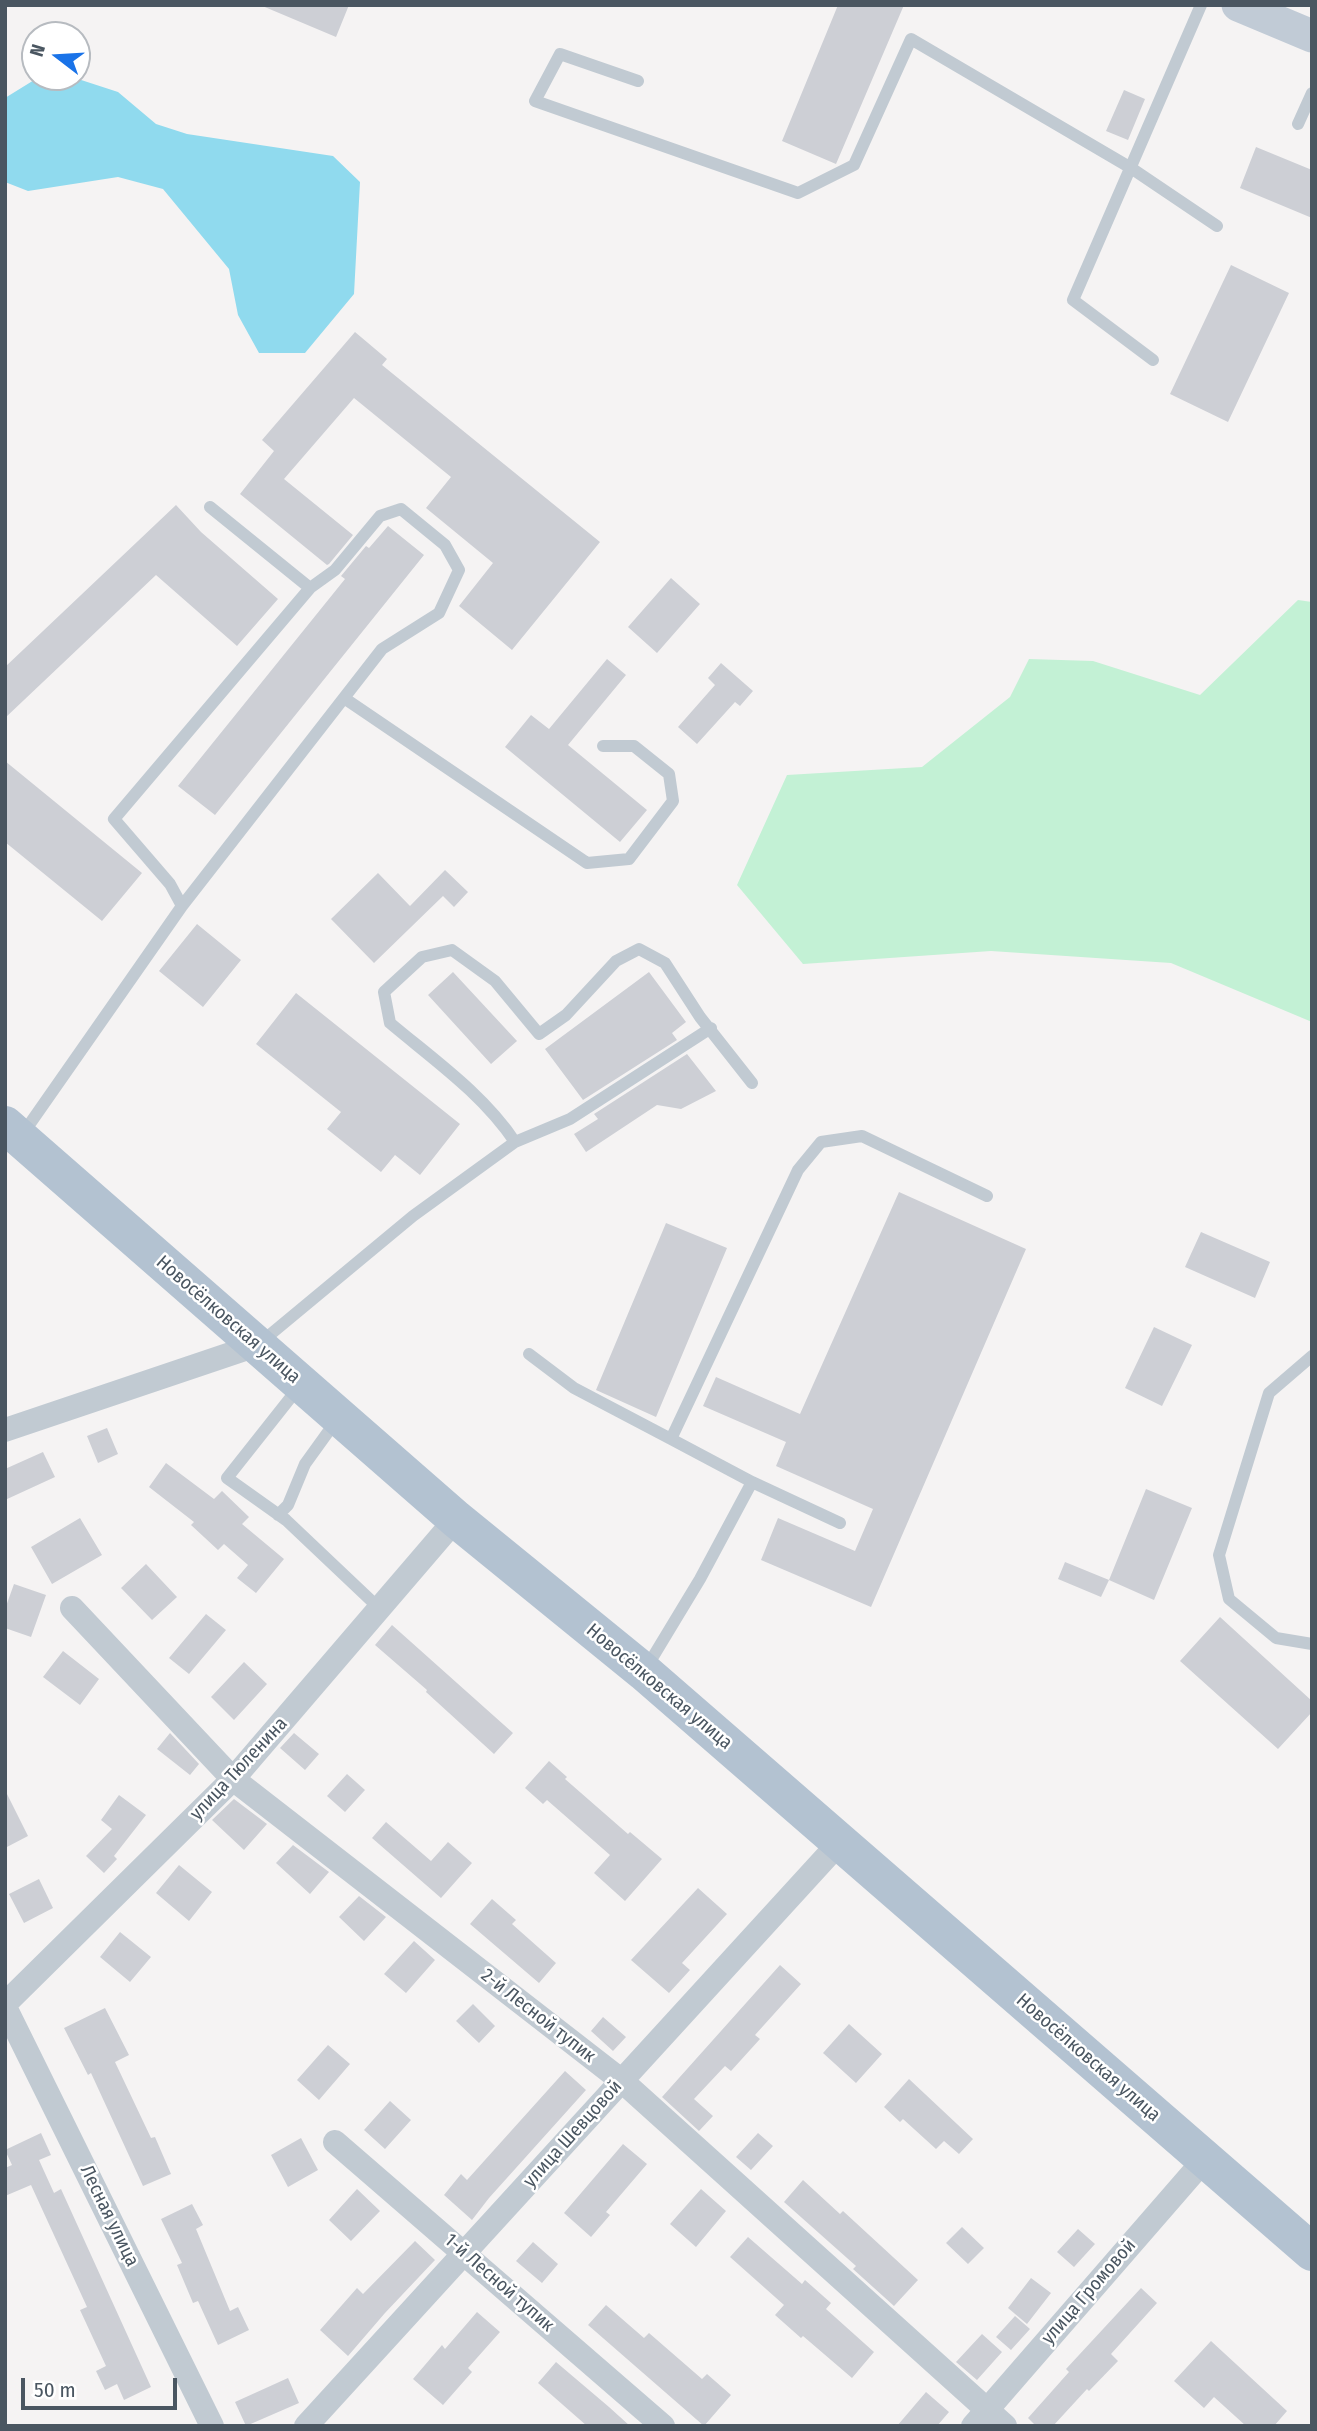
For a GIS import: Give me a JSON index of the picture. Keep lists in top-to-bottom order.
{
  "streets": {
    "main road": ["Новосёлковская улица"],
    "street": [
      "улица Тюленина",
      "2-й Лесной тупик",
      "улица Шевцовой",
      "Лесная улица",
      "1-й Лесной тупик",
      "улица Громовой"
    ]
  },
  "crossings": [
    ["Новосёлковская улица", "улица Тюленина"],
    ["Новосёлковская улица", "улица Шевцовой"],
    ["Новосёлковская улица", "улица Громовой"],
    ["улица Тюленина", "2-й Лесной тупик"],
    ["улица Тюленина", "Лесная улица"],
    ["2-й Лесной тупик", "улица Шевцовой"],
    ["2-й Лесной тупик", "улица Громовой"],
    ["улица Шевцовой", "1-й Лесной тупик"]
  ],
  "scale_bar": "50 m",
  "north": "left"
}
